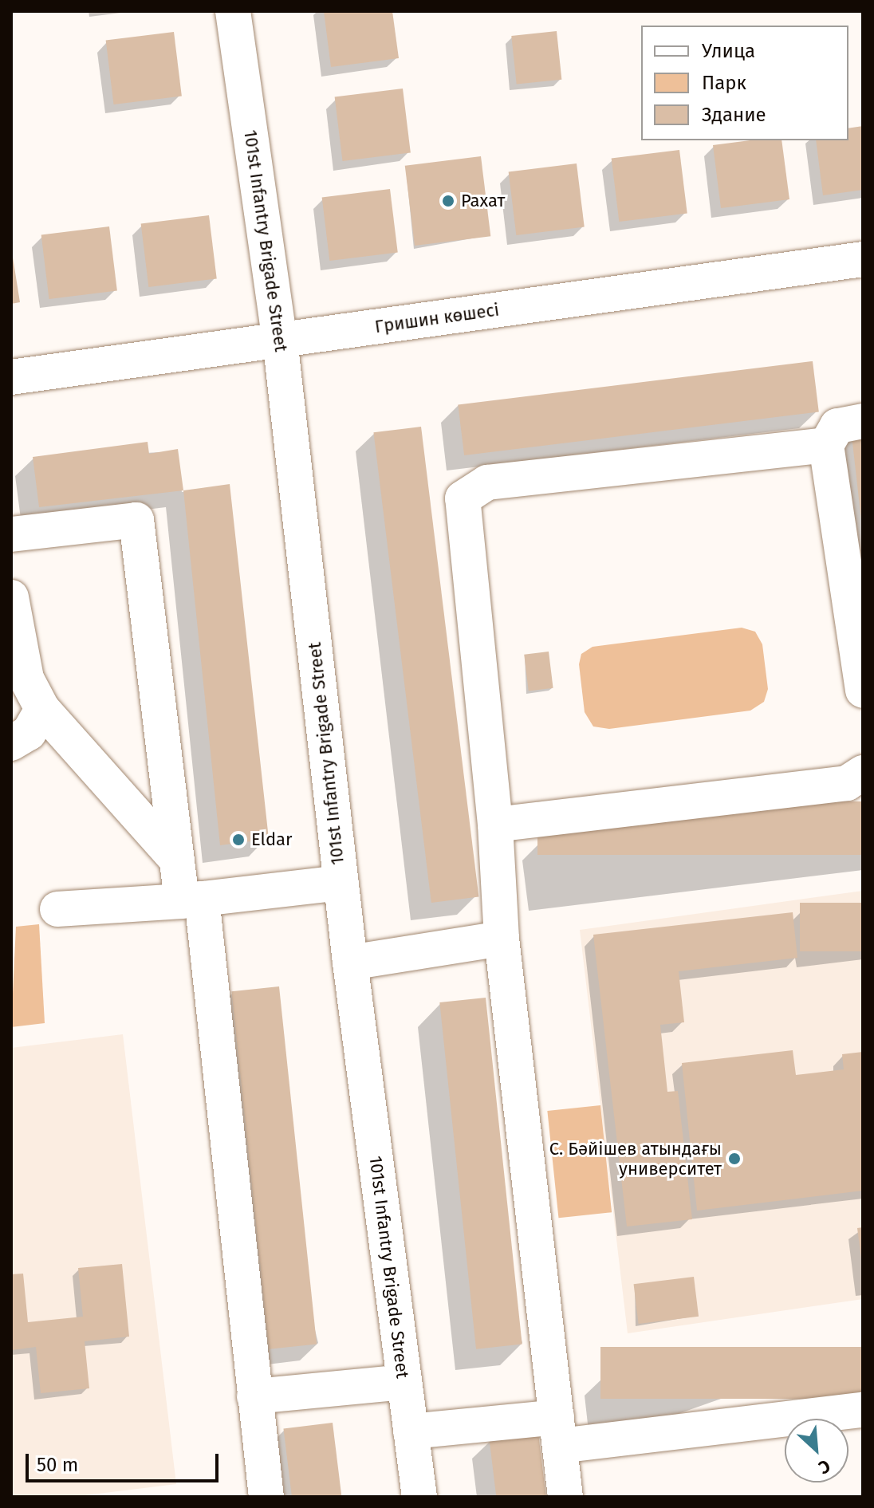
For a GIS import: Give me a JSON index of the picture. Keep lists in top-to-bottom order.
{
  "streets": {
    "street": ["101st Infantry Brigade Street", "Гришин көшесі"]
  },
  "crossings": [
    ["101st Infantry Brigade Street", "Гришин көшесі"]
  ],
  "places": ["Рахат", "Eldar", "С. Бәйішев атындағы университет"],
  "legend": ["Улица", "Парк", "Здание"],
  "scale_bar": "50 m",
  "north": "bottom right"
}
